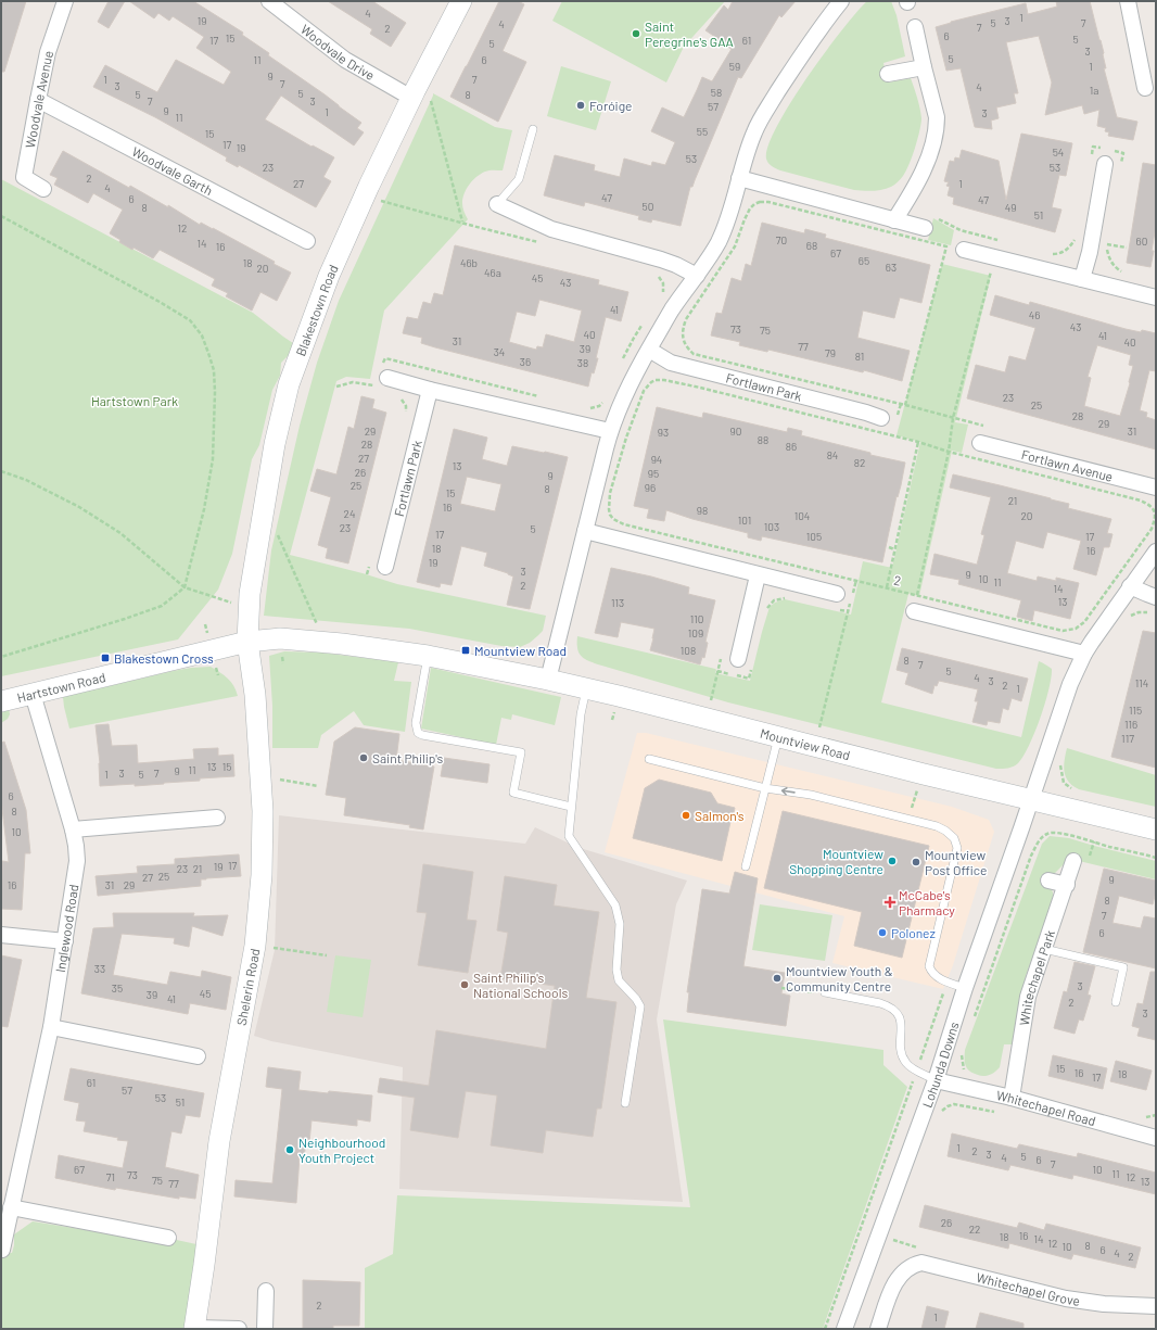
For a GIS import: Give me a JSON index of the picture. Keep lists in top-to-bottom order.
{
  "streets": {
    "street": [
      "Woodvale Drive",
      "Woodvale Avenue",
      "Woodvale Garth",
      "Blakestown Road",
      "Fortlawn Park",
      "Fortlawn Avenue",
      "Hartstown Road",
      "Mountview Road",
      "Inglewood Road",
      "Whitechapel Park",
      "Shelerin Road",
      "Lohunda Downs",
      "Whitechapel Road",
      "Whitechapel Grove"
    ],
    "path": ["2"]
  },
  "crossings": [
    ["Woodvale Drive", "Blakestown Road"],
    ["Woodvale Avenue", "Woodvale Garth"],
    ["Blakestown Road", "Hartstown Road"],
    ["Blakestown Road", "Mountview Road"],
    ["Blakestown Road", "Shelerin Road"],
    ["Hartstown Road", "Mountview Road"],
    ["Hartstown Road", "Inglewood Road"],
    ["Hartstown Road", "Shelerin Road"],
    ["Mountview Road", "Shelerin Road"],
    ["Mountview Road", "Lohunda Downs"],
    ["Whitechapel Park", "Whitechapel Road"],
    ["Lohunda Downs", "Whitechapel Road"]
  ],
  "parks": ["Hartstown Park"],
  "places": {
    "other": [
      "Saint Peregrine's GAA",
      "Foróige",
      "Saint Philip's",
      "Salmon's",
      "Mountview Shopping Centre",
      "Mountview Post Office",
      "Polonez",
      "Mountview Youth & Community Centre",
      "Saint Philip's National Schools",
      "Neighbourhood Youth Project"
    ],
    "transit": ["Mountview Road", "Blakestown Cross"],
    "health": ["McCabe's Pharmacy"]
  },
  "house_numbers": [
    "4",
    "1",
    "19",
    "3",
    "5",
    "7",
    "4",
    "7",
    "2",
    "6",
    "15",
    "5",
    "17",
    "61",
    "5",
    "3",
    "5",
    "11",
    "6",
    "59",
    "1",
    "9",
    "1",
    "7",
    "7",
    "3",
    "4",
    "1a",
    "58",
    "5",
    "5",
    "8",
    "7",
    "3",
    "57",
    "9",
    "1",
    "3",
    "11",
    "55",
    "15",
    "17",
    "19",
    "54",
    "53",
    "23",
    "53",
    "2",
    "27",
    "1",
    "4",
    "47",
    "6",
    "47",
    "50",
    "8",
    "49",
    "51",
    "12",
    "70",
    "60",
    "14",
    "68",
    "16",
    "67",
    "65",
    "18",
    "46b",
    "63",
    "20",
    "46a",
    "45",
    "43",
    "41",
    "46",
    "43",
    "73",
    "75",
    "40",
    "41",
    "31",
    "40",
    "77",
    "39",
    "34",
    "79",
    "81",
    "36",
    "38",
    "23",
    "25",
    "28",
    "29",
    "29",
    "90",
    "31",
    "93",
    "88",
    "28",
    "86",
    "84",
    "27",
    "94",
    "82",
    "13",
    "26",
    "95",
    "9",
    "25",
    "96",
    "8",
    "15",
    "21",
    "16",
    "98",
    "24",
    "104",
    "20",
    "101",
    "103",
    "23",
    "5",
    "17",
    "105",
    "17",
    "18",
    "16",
    "19",
    "3",
    "9",
    "10",
    "11",
    "2",
    "14",
    "13",
    "113",
    "110",
    "109",
    "108",
    "8",
    "7",
    "5",
    "4",
    "3",
    "114",
    "2",
    "1",
    "115",
    "116",
    "117",
    "13",
    "15",
    "11",
    "9",
    "3",
    "7",
    "1",
    "5",
    "6",
    "8",
    "10",
    "17",
    "19",
    "23",
    "21",
    "25",
    "27",
    "9",
    "16",
    "31",
    "29",
    "8",
    "7",
    "6",
    "33",
    "3",
    "35",
    "45",
    "39",
    "41",
    "2",
    "3",
    "15",
    "16",
    "18",
    "17",
    "61",
    "57",
    "53",
    "51",
    "1",
    "2",
    "3",
    "5",
    "4",
    "6",
    "7",
    "67",
    "10",
    "11",
    "73",
    "71",
    "12",
    "75",
    "13",
    "77",
    "26",
    "22",
    "16",
    "18",
    "14",
    "12",
    "8",
    "10",
    "6",
    "4",
    "2",
    "2",
    "1"
  ]
}
